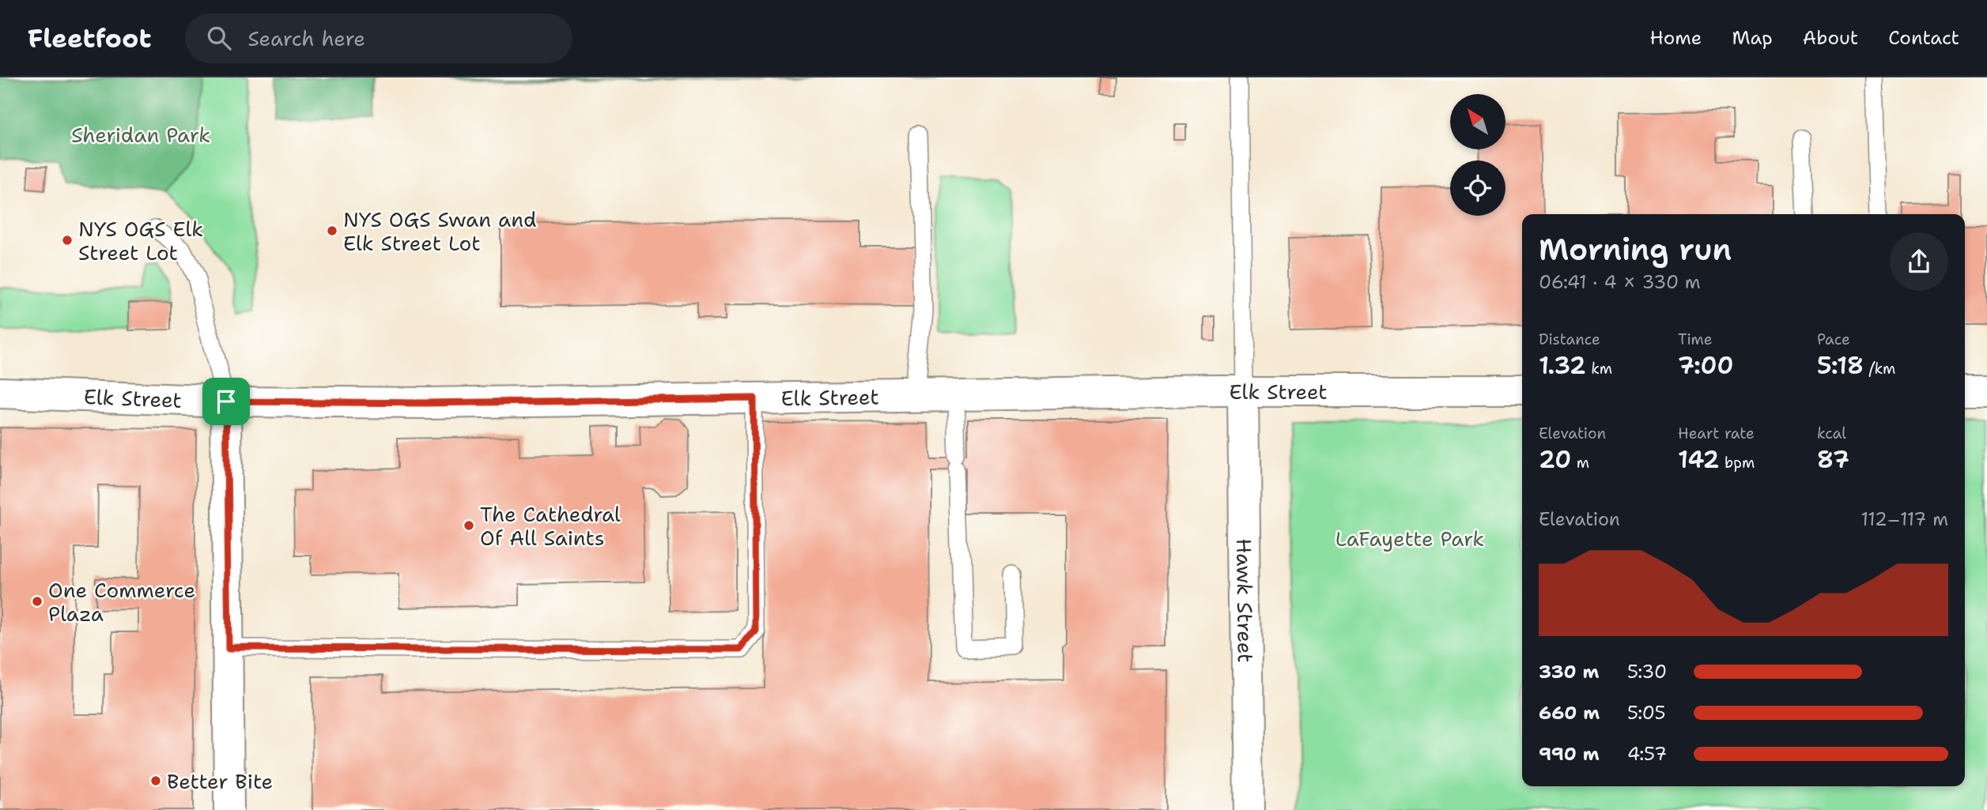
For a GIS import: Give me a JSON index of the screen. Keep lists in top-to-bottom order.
{
  "streets": {
    "street": ["Elk Street", "Hawk Street"]
  },
  "crossings": [
    ["Elk Street", "Hawk Street"]
  ],
  "parks": ["Sheridan Park", "LaFayette Park"],
  "places": [
    "NYS OGS Swan and Elk Street Lot",
    "NYS OGS Elk Street Lot",
    "The Cathedral Of All Saints",
    "One Commerce Plaza",
    "Better Bite"
  ],
  "north": "top left",
  "page": {
    "header": "Fleetfoot",
    "search": "Search here",
    "nav": [
      "Home",
      "Map",
      "About",
      "Contact"
    ],
    "heading": ["Morning run", "06:41 · 4 × 330 m"],
    "stats": [
      ["Distance", "1.32 km"],
      ["Time", "7:00"],
      ["Pace", "5:18 /km"],
      ["Elevation", "20 m"],
      ["Heart rate", "142 bpm"],
      ["kcal", "87"]
    ],
    "chart": ["Elevation", "112–117 m"],
    "list": [
      {
        "name": "330 m",
        "note": "5:30"
      },
      {
        "name": "660 m",
        "note": "5:05"
      },
      {
        "name": "990 m",
        "note": "4:57"
      }
    ]
  }
}
